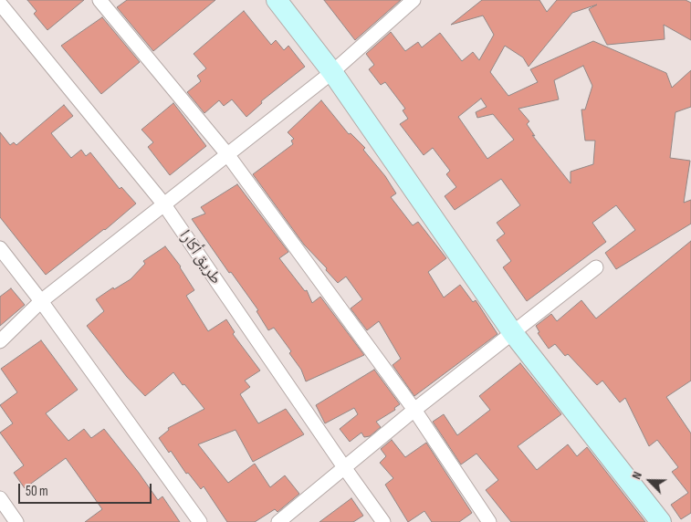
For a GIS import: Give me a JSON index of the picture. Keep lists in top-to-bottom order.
{
  "streets": {
    "street": ["طريق أكارا"]
  },
  "scale_bar": "50 m",
  "north": "top left"
}
